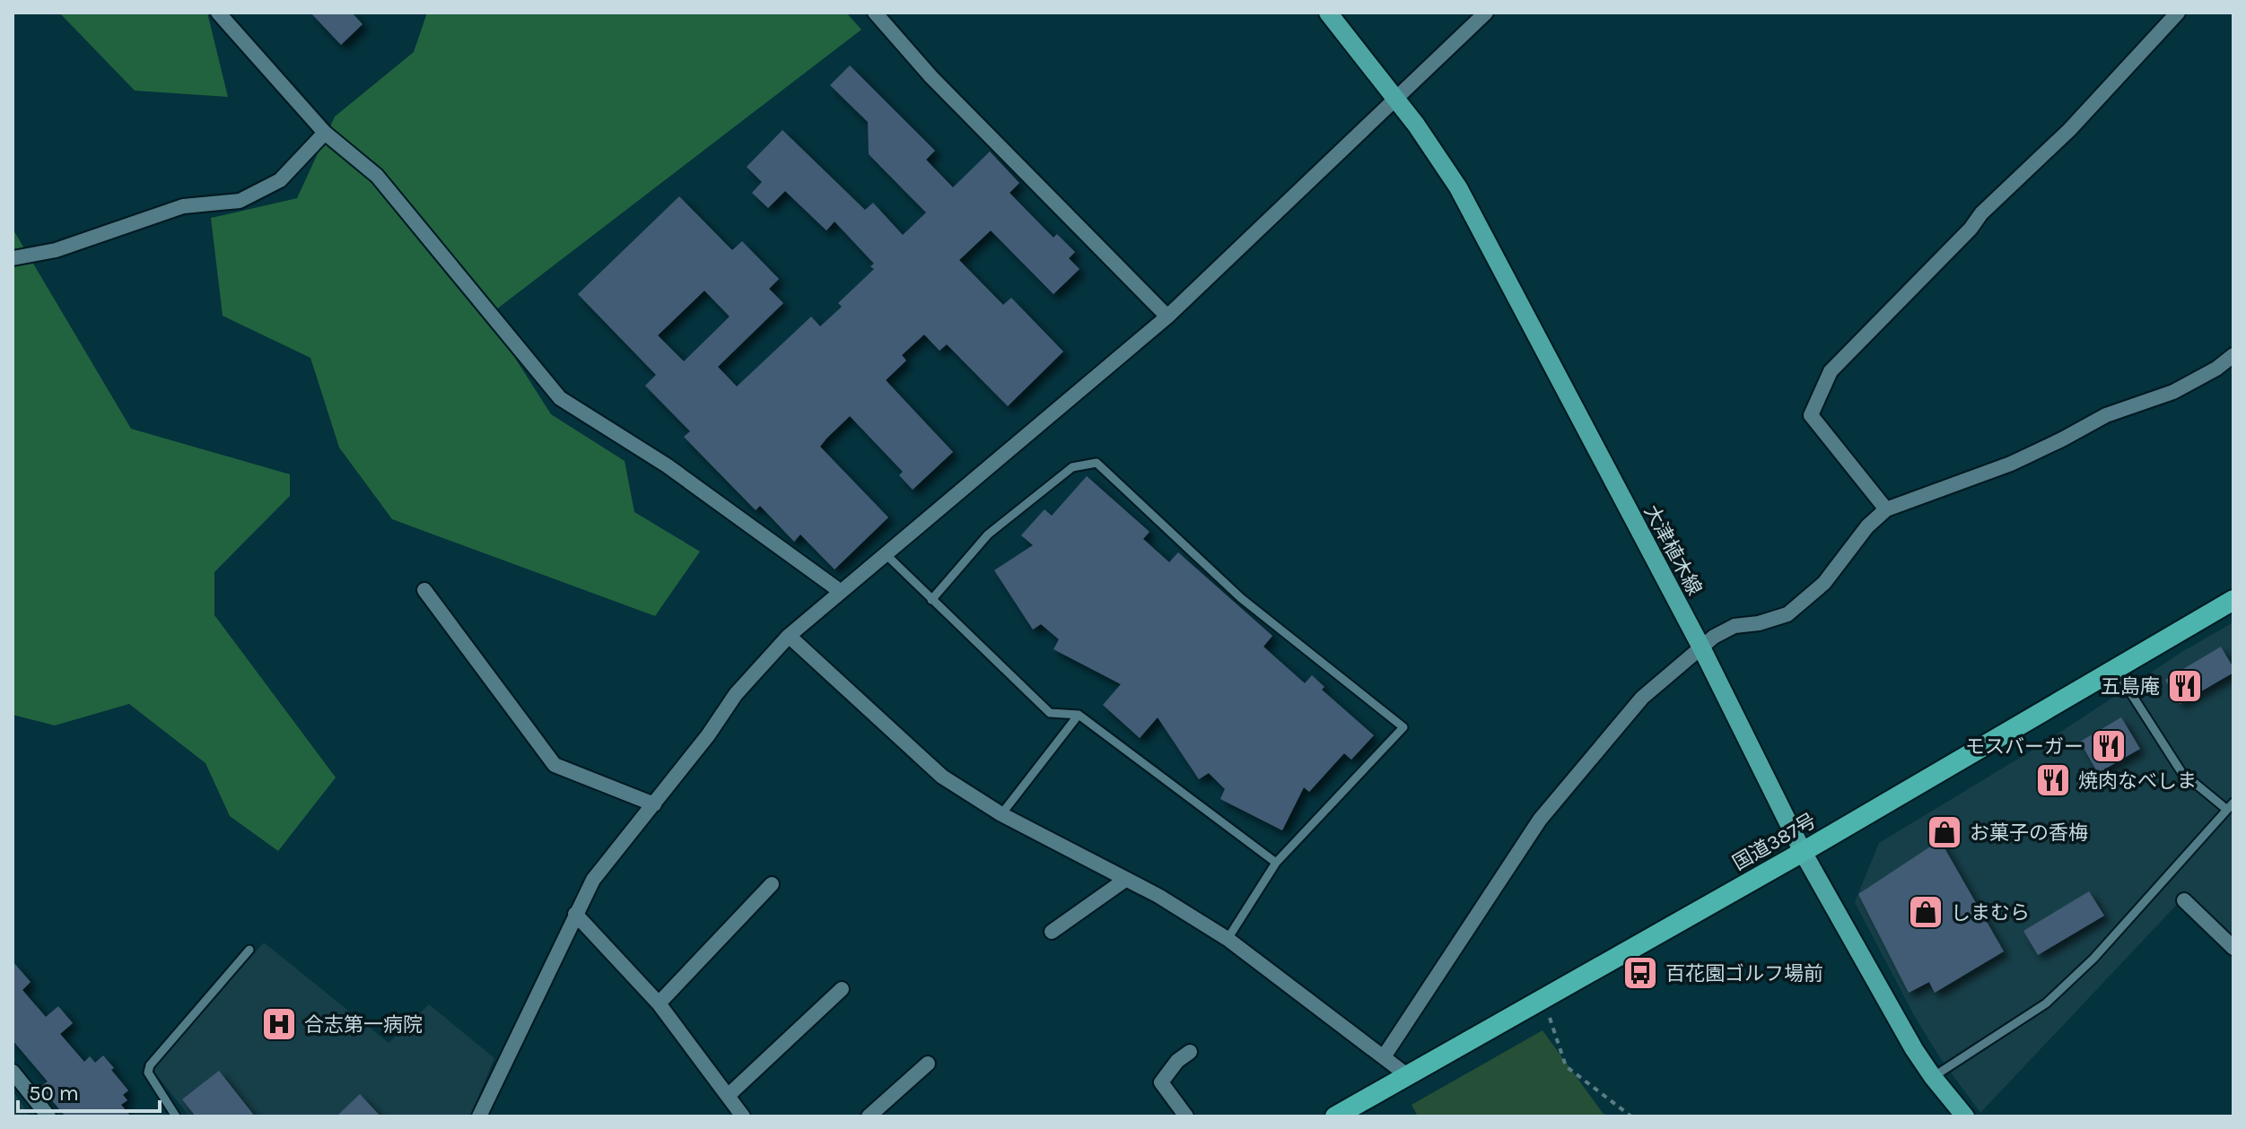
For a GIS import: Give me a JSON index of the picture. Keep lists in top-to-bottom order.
{
  "streets": {
    "highway": ["国道387号"],
    "main road": ["大津植木線"]
  },
  "crossings": [
    ["大津植木線", "国道387号"]
  ],
  "places": {
    "restaurant": ["五島庵", "モスバーガー", "焼肉なべしま"],
    "shop": ["お菓子の香梅", "しまむら"],
    "bus stop": ["百花園ゴルフ場前"],
    "hospital": ["合志第一病院"]
  },
  "scale_bar": "50 m"
}
